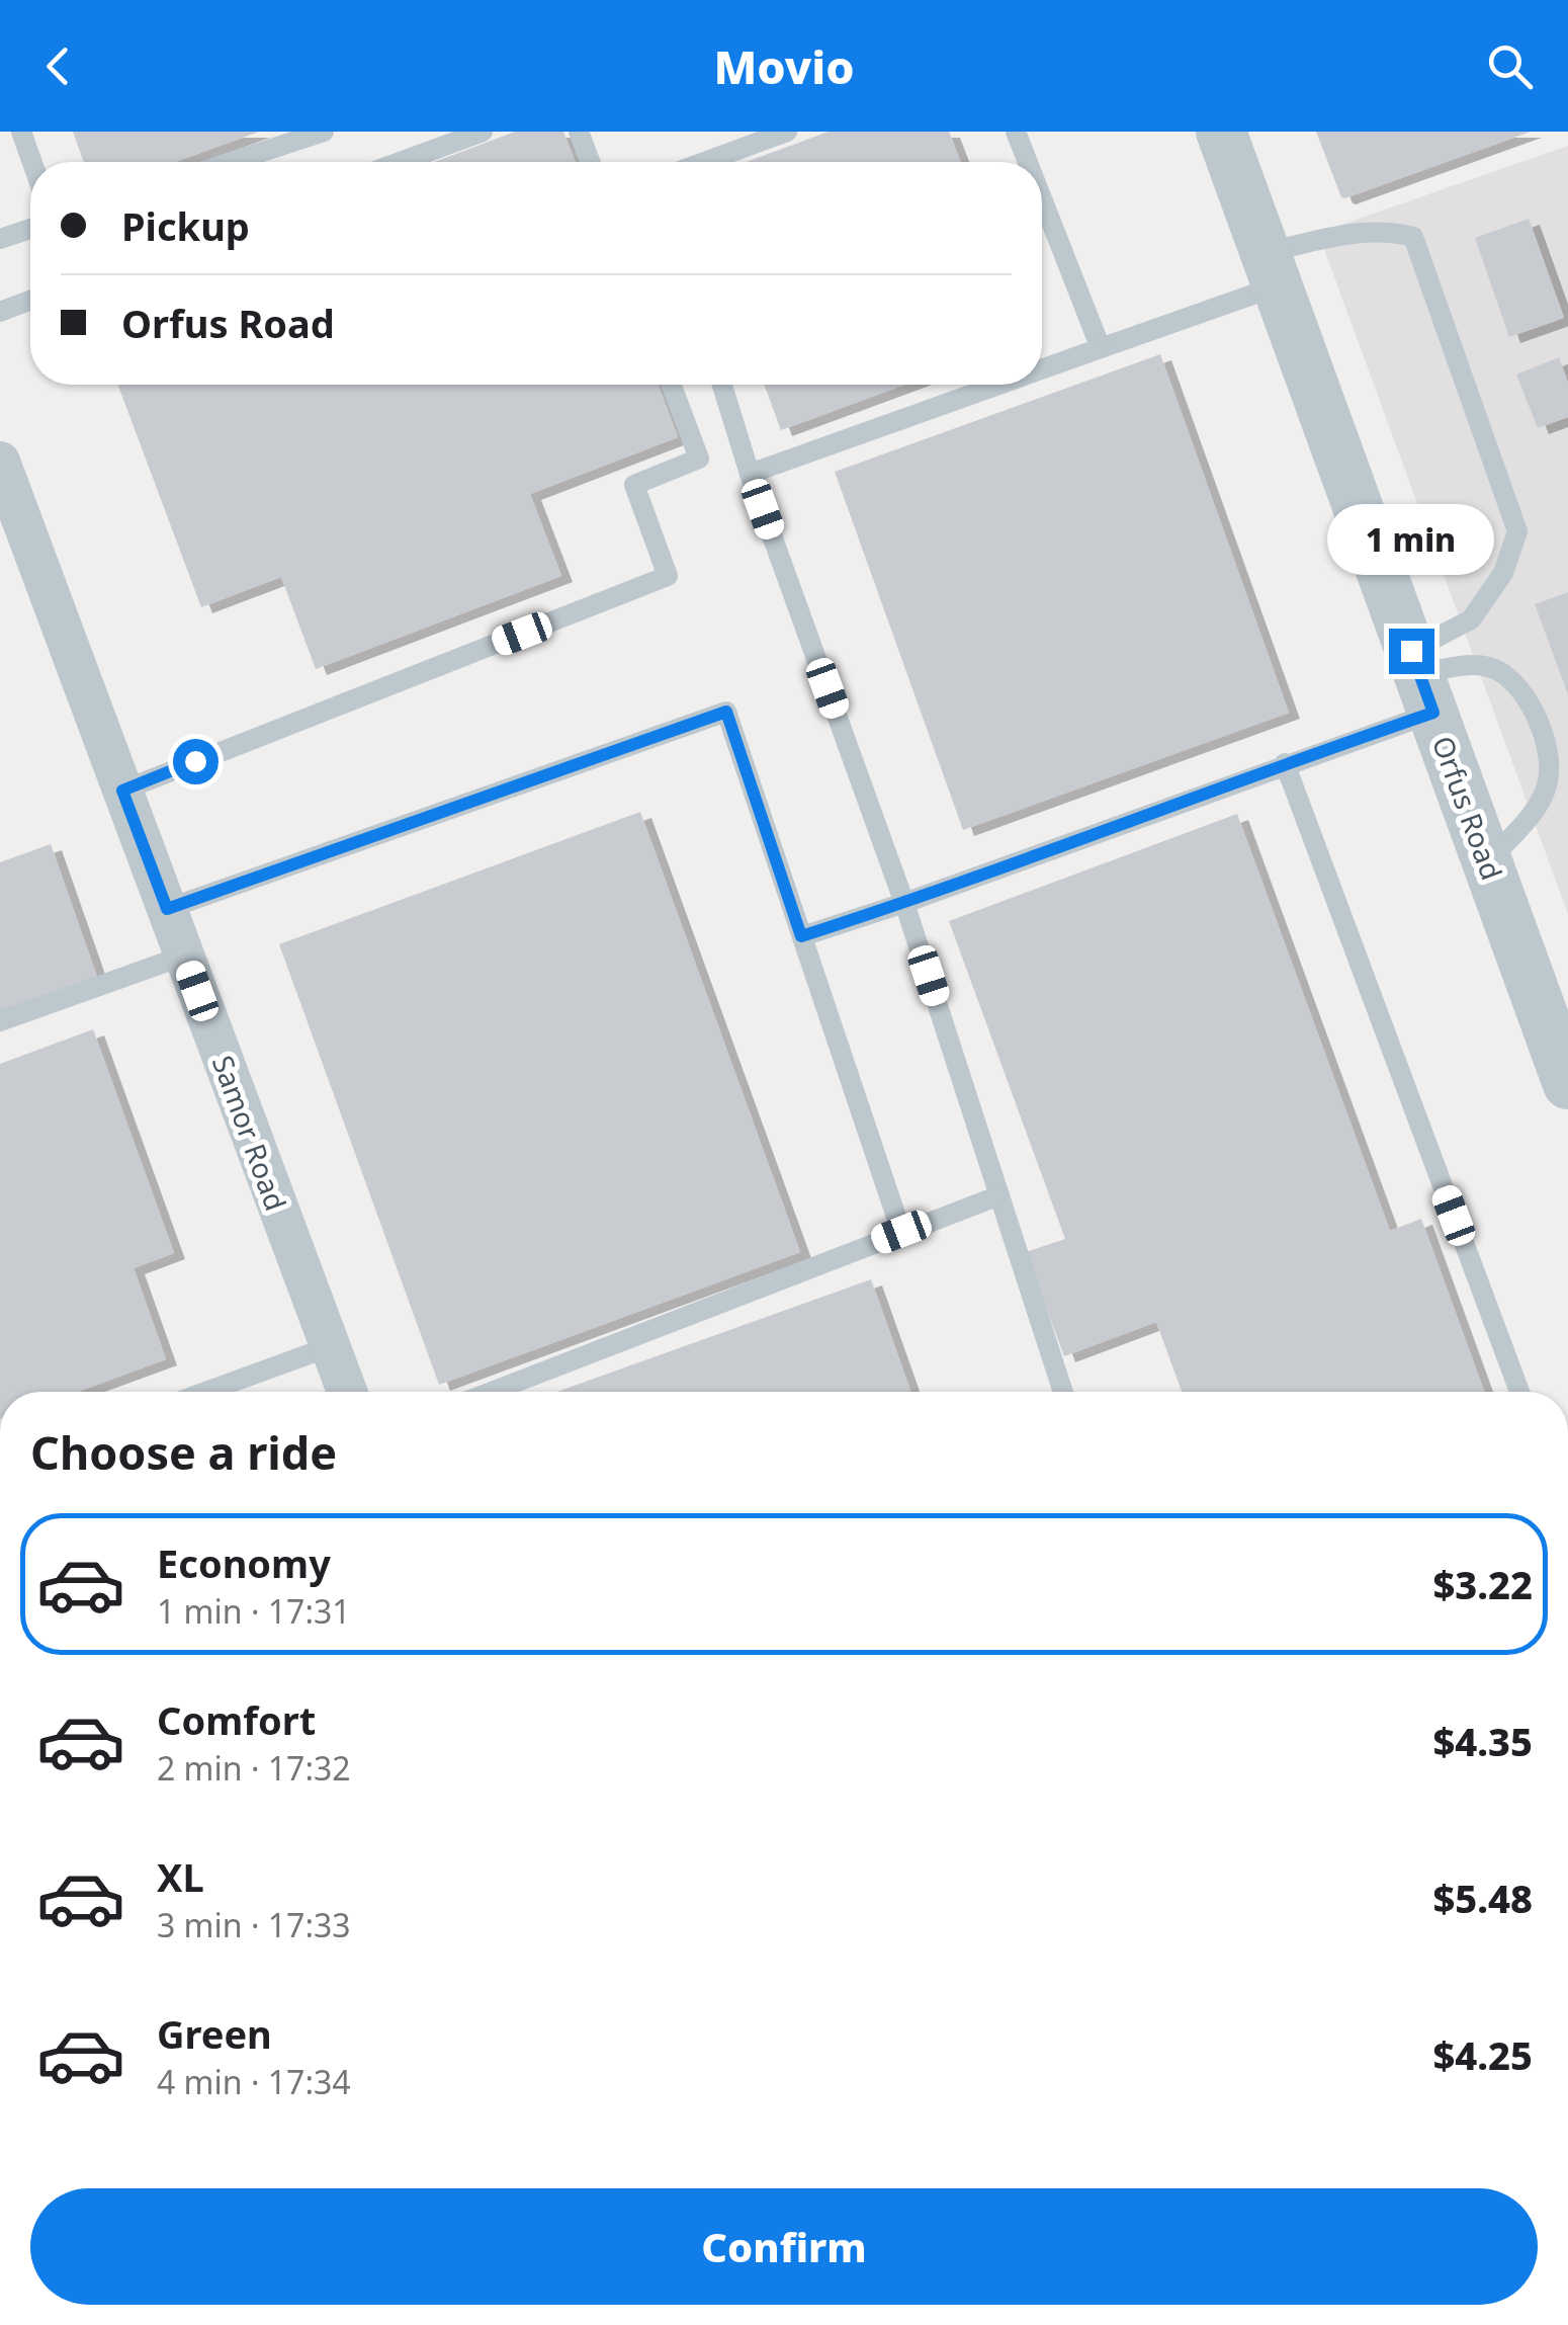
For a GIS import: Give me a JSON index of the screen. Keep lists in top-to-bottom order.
{
  "streets": {
    "street": ["Orfus Road", "Samor Road"]
  },
  "page": {
    "header": "Movio",
    "banner": ["Pickup", "Orfus Road"],
    "bubble": "1 min",
    "heading": "Choose a ride",
    "list": [
      {
        "name": "Economy",
        "note": "1 min · 17:31",
        "value": "$3.22"
      },
      {
        "name": "Comfort",
        "note": "2 min · 17:32",
        "value": "$4.35"
      },
      {
        "name": "XL",
        "note": "3 min · 17:33",
        "value": "$5.48"
      },
      {
        "name": "Green",
        "note": "4 min · 17:34",
        "value": "$4.25"
      }
    ],
    "buttons": "Confirm"
  }
}
